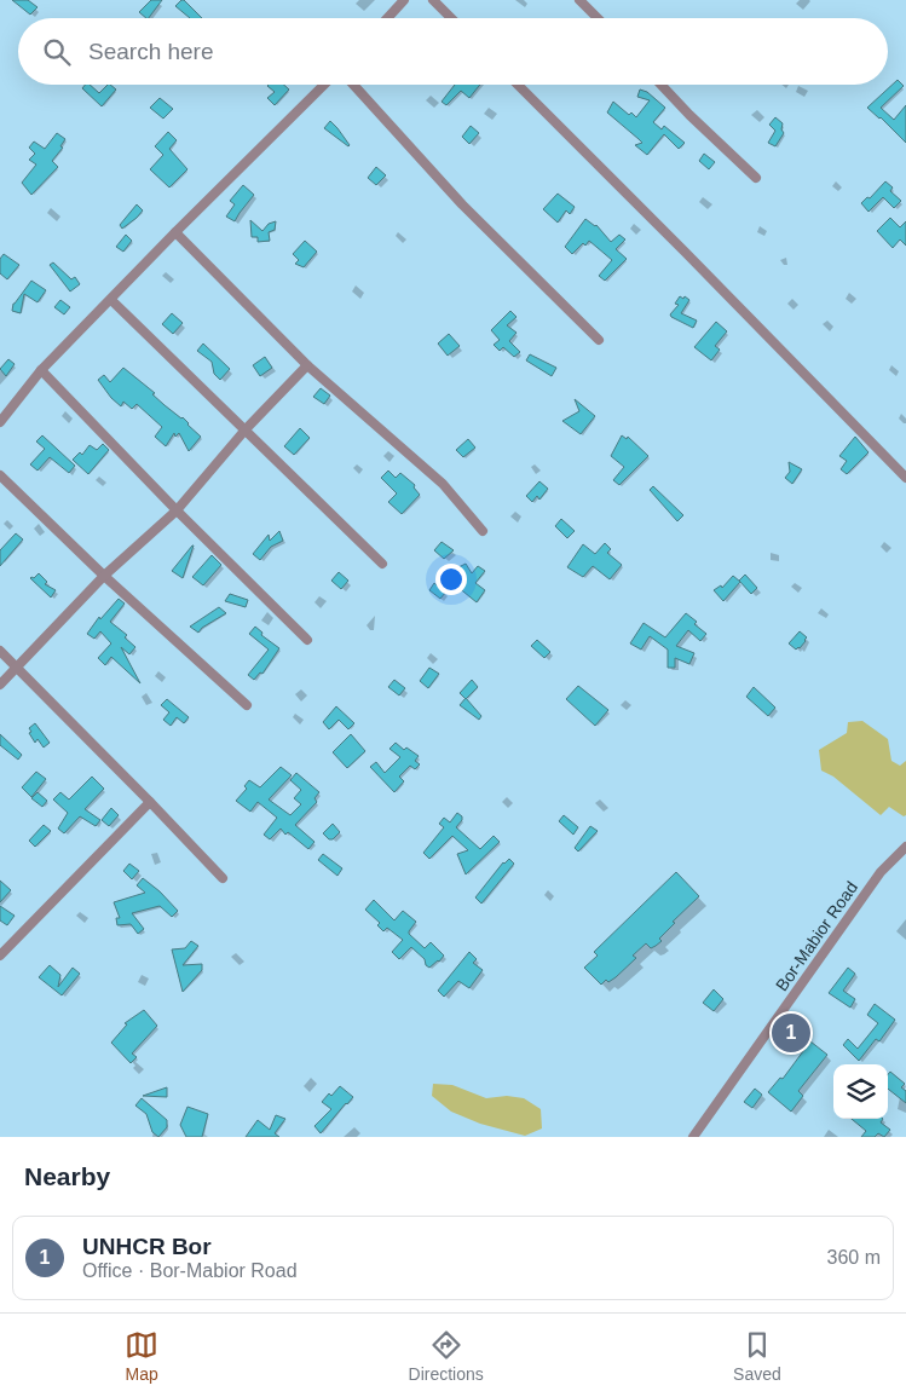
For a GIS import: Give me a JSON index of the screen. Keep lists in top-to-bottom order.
{
  "streets": {
    "street": ["Bor-Mabior Road"]
  },
  "page": {
    "search": "Search here",
    "pins": "1",
    "heading": "Nearby",
    "list": [
      {
        "mark": "1",
        "name": "UNHCR Bor",
        "note": "Office · Bor-Mabior Road",
        "value": "360 m"
      }
    ],
    "nav": ["Map", "Directions", "Saved"]
  }
}
